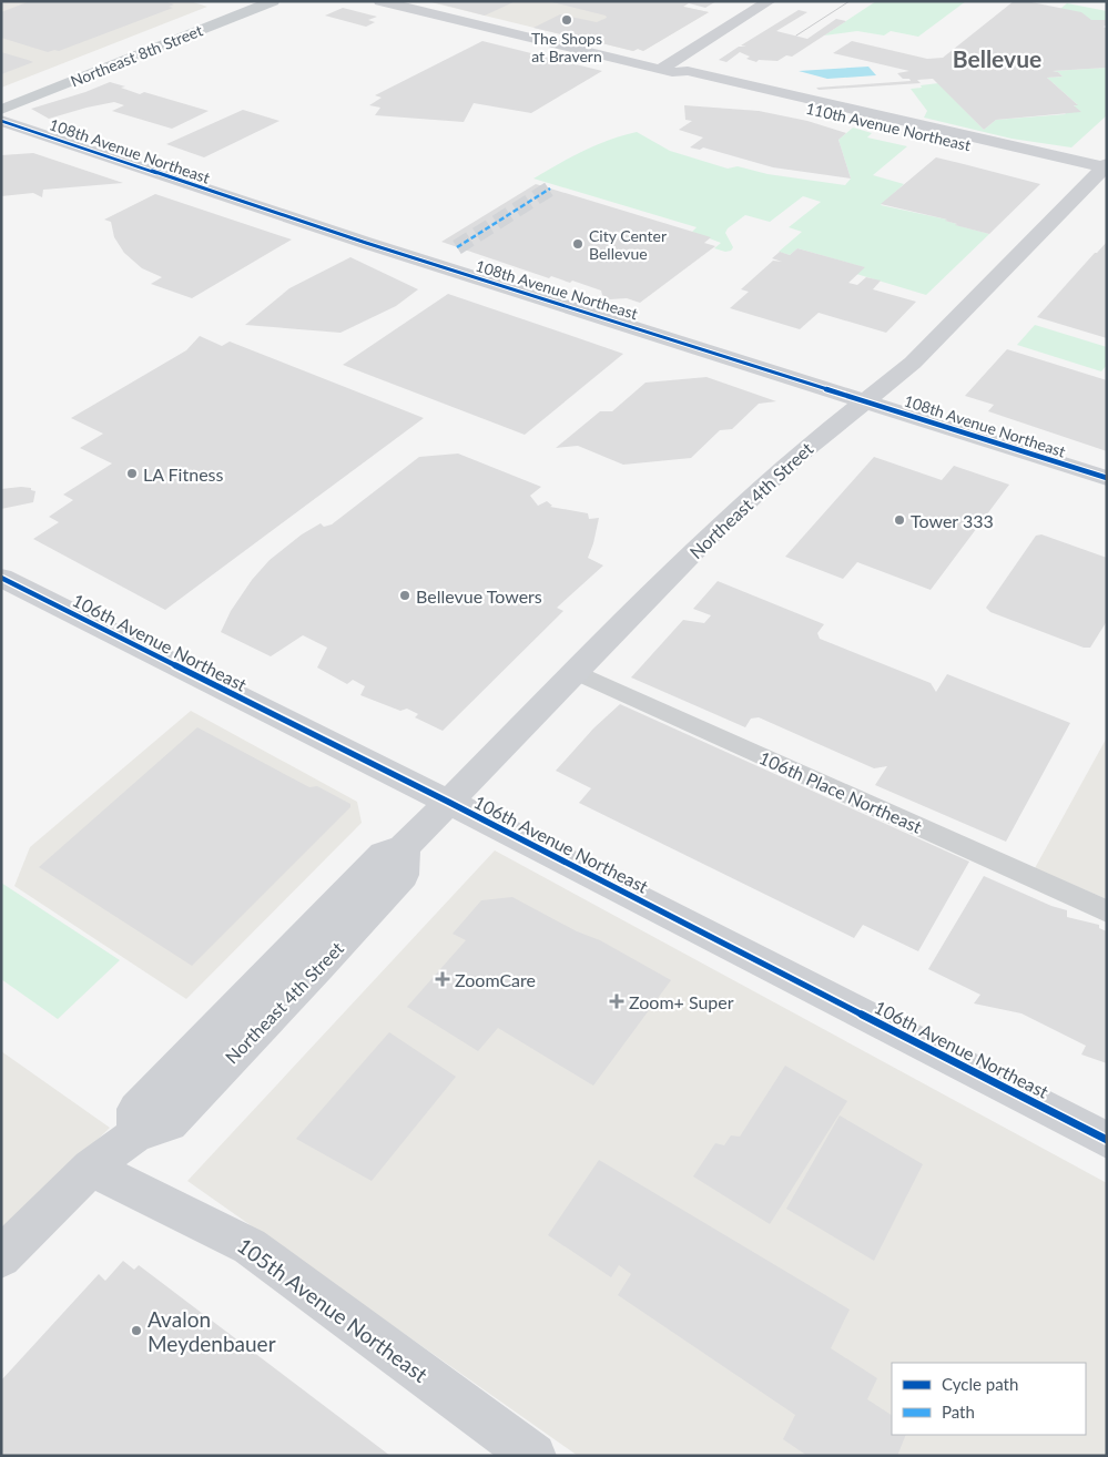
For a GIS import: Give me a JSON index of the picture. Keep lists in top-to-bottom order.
{
  "streets": {
    "main road": ["Northeast 8th Street"],
    "street": [
      "110th Avenue Northeast",
      "108th Avenue Northeast",
      "Northeast 4th Street",
      "106th Avenue Northeast",
      "106th Place Northeast",
      "105th Avenue Northeast"
    ]
  },
  "crossings": [
    ["110th Avenue Northeast", "Northeast 4th Street"],
    ["108th Avenue Northeast", "Northeast 4th Street"],
    ["Northeast 4th Street", "106th Avenue Northeast"],
    ["Northeast 4th Street", "106th Place Northeast"],
    ["Northeast 4th Street", "105th Avenue Northeast"]
  ],
  "districts": ["Bellevue"],
  "places": {
    "other": [
      "The Shops at Bravern",
      "City Center Bellevue",
      "LA Fitness",
      "Tower 333",
      "Bellevue Towers",
      "Avalon Meydenbauer"
    ],
    "health": ["ZoomCare", "Zoom+ Super"]
  },
  "legend": ["Cycle path", "Path"]
}
